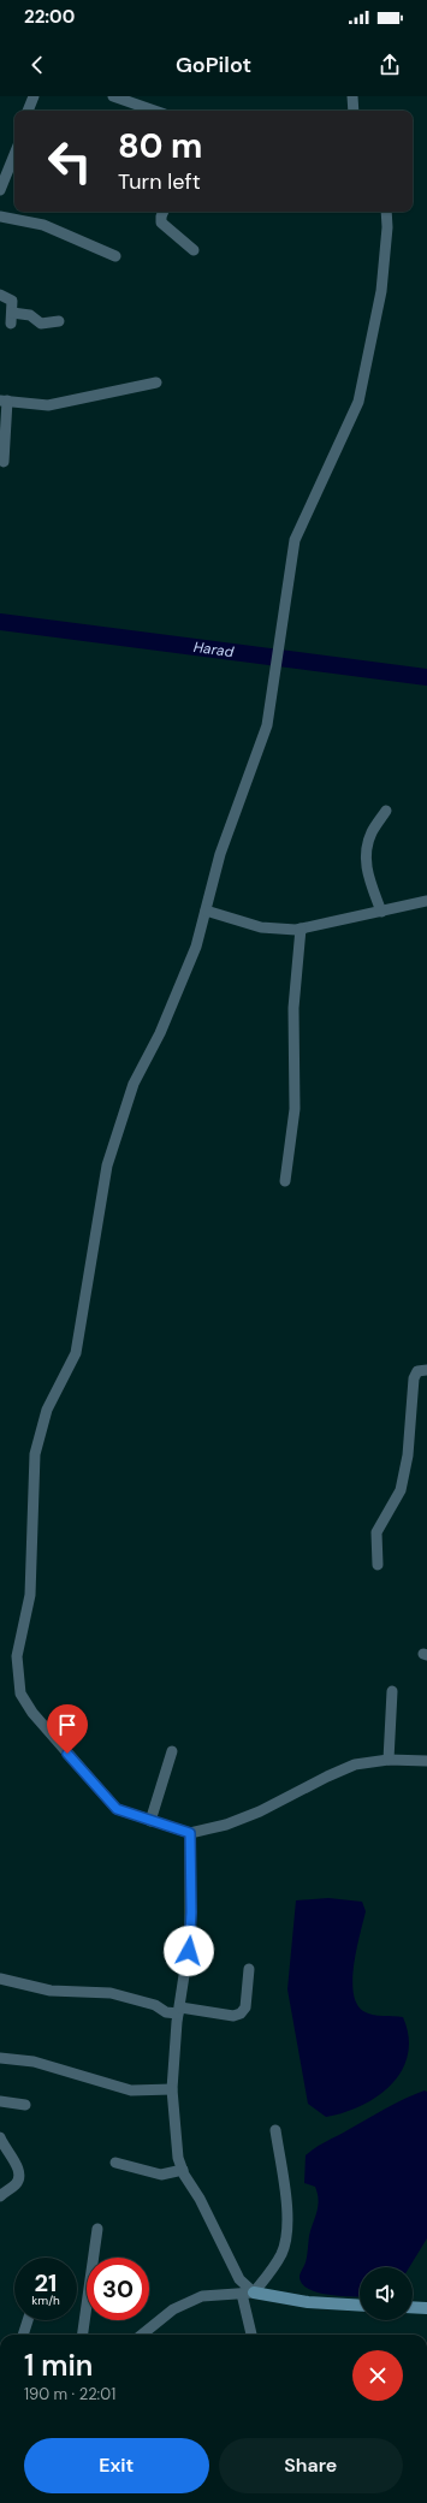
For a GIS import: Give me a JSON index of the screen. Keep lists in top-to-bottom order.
{
  "water": ["Harad"],
  "page": {
    "status": "22:00",
    "header": "GoPilot",
    "turn": ["80 m", "Turn left"],
    "speed": "21 km/h",
    "limit": "30",
    "heading": ["1 min", "190 m · 22:01"],
    "buttons": ["Exit", "Share"]
  }
}
